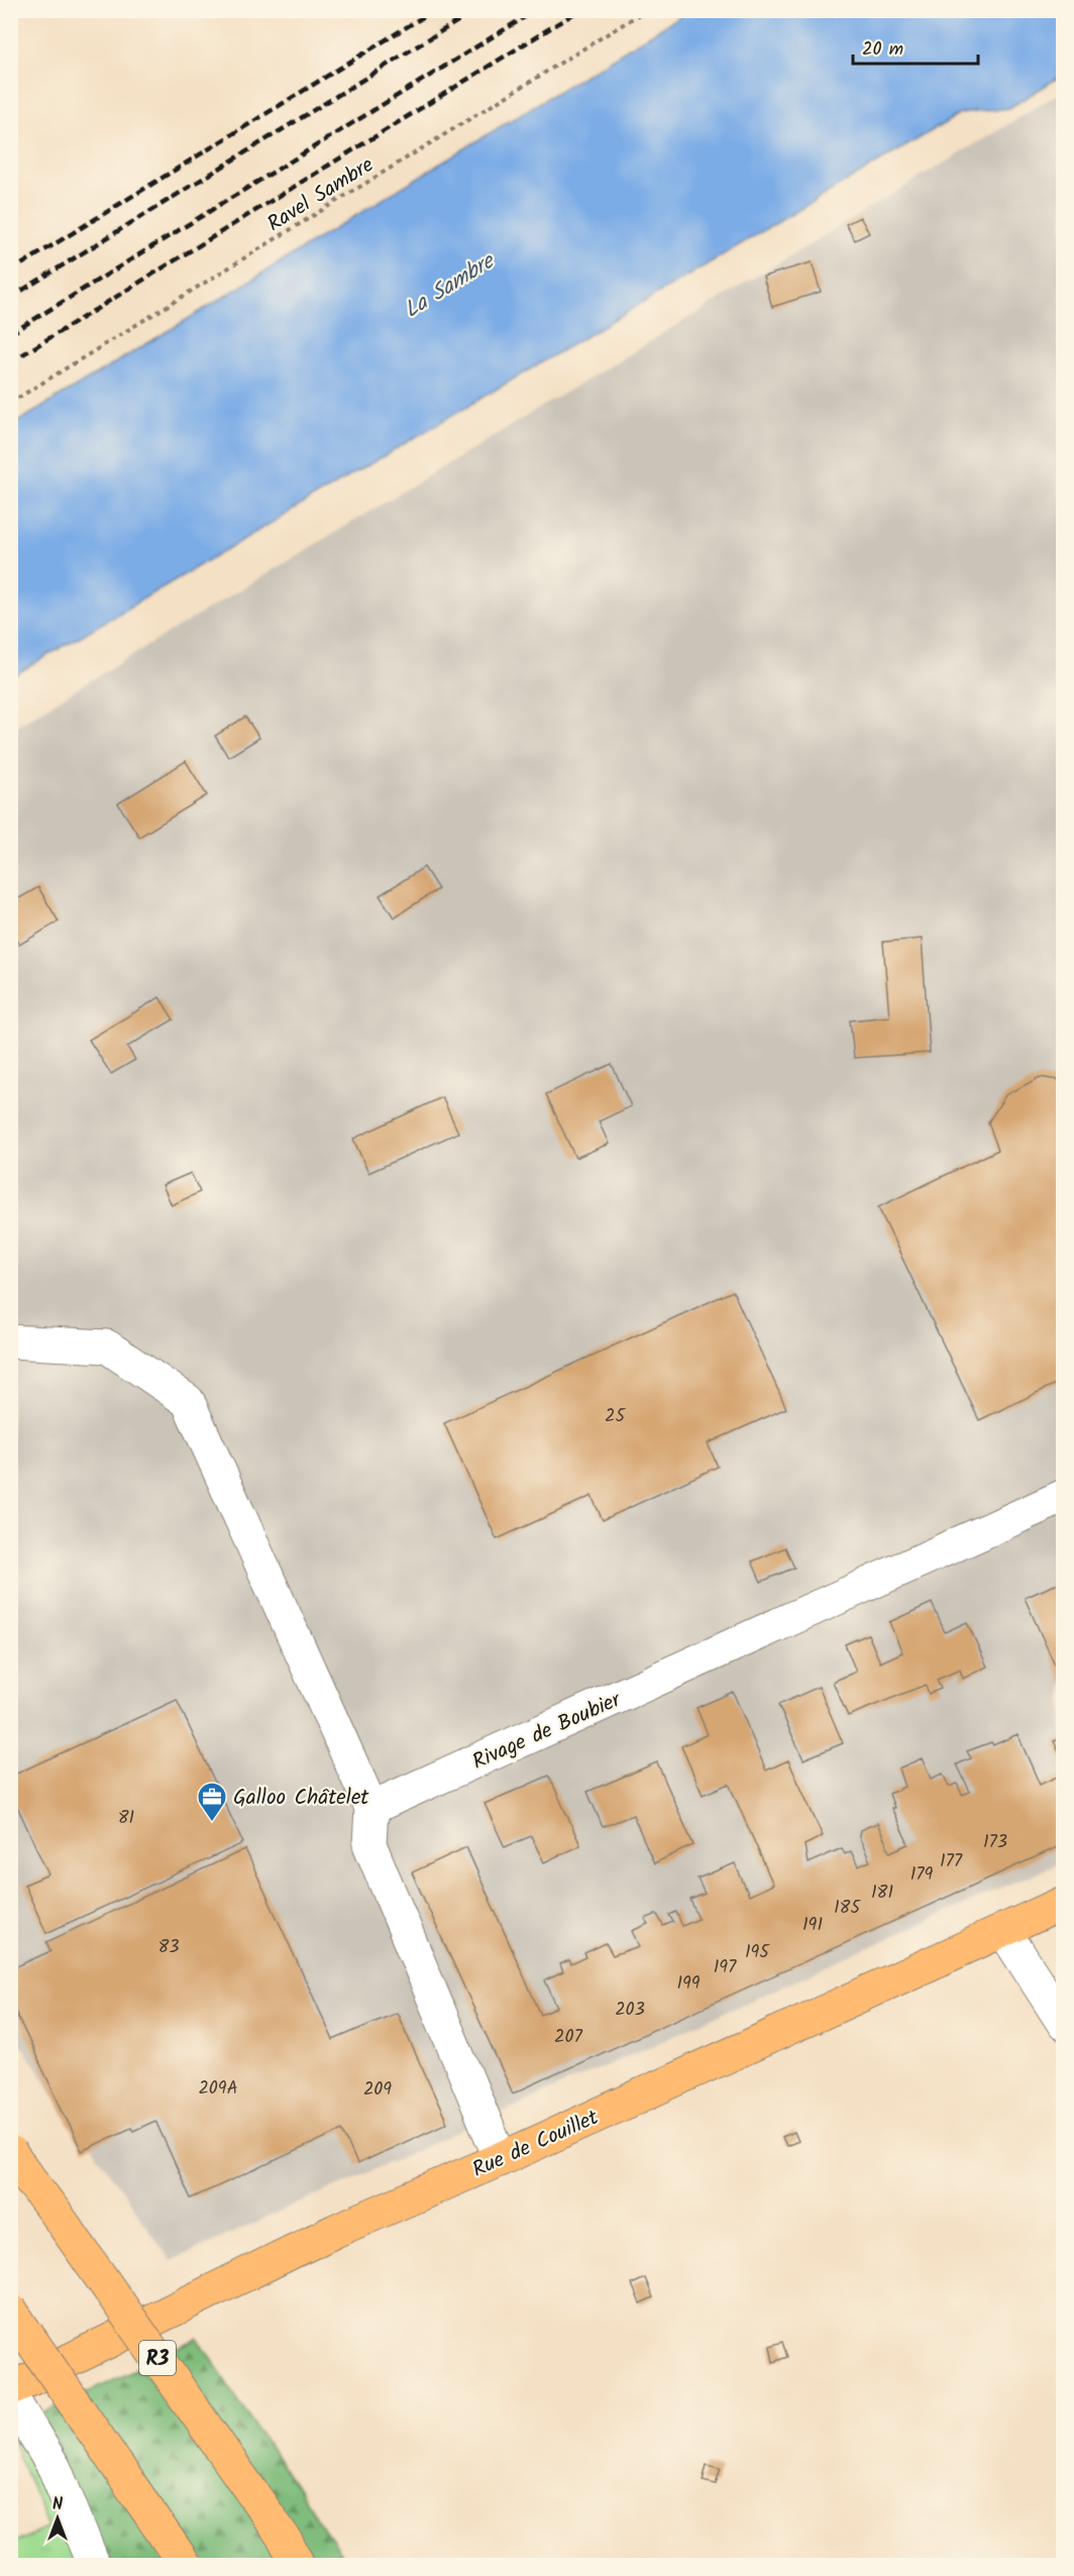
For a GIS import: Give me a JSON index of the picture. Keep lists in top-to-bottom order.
{
  "streets": {
    "main road": ["Rue de Couillet", "R3"],
    "street": ["Rivage de Boubier"],
    "path": ["Ravel Sambre"]
  },
  "water": ["La Sambre"],
  "places": {
    "office": ["Galloo Châtelet"]
  },
  "house_numbers": [
    "25",
    "81",
    "173",
    "177",
    "179",
    "181",
    "185",
    "191",
    "83",
    "195",
    "197",
    "199",
    "203",
    "207",
    "209A",
    "209"
  ],
  "scale_bar": "20 m",
  "north": "top"
}
